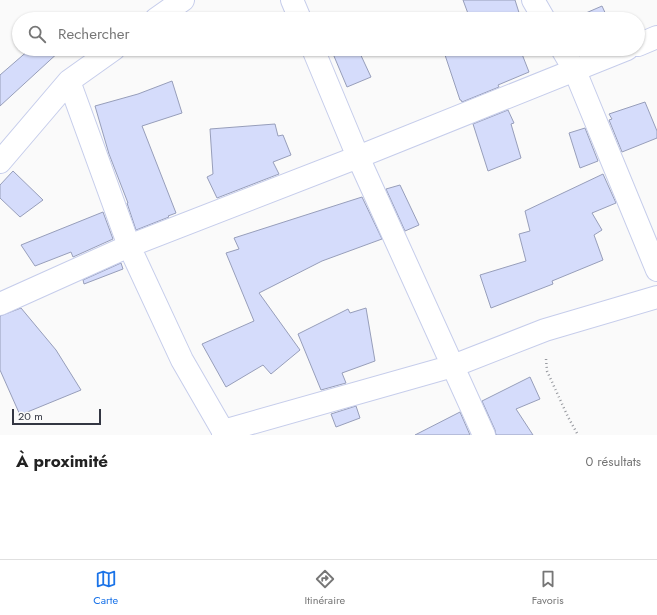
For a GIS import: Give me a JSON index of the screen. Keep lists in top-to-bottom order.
{
  "scale_bar": "20 m",
  "page": {
    "search": "Rechercher",
    "scale": "20 m",
    "heading": ["À proximité", "0 résultats"],
    "nav": ["Carte", "Itinéraire", "Favoris"]
  }
}
